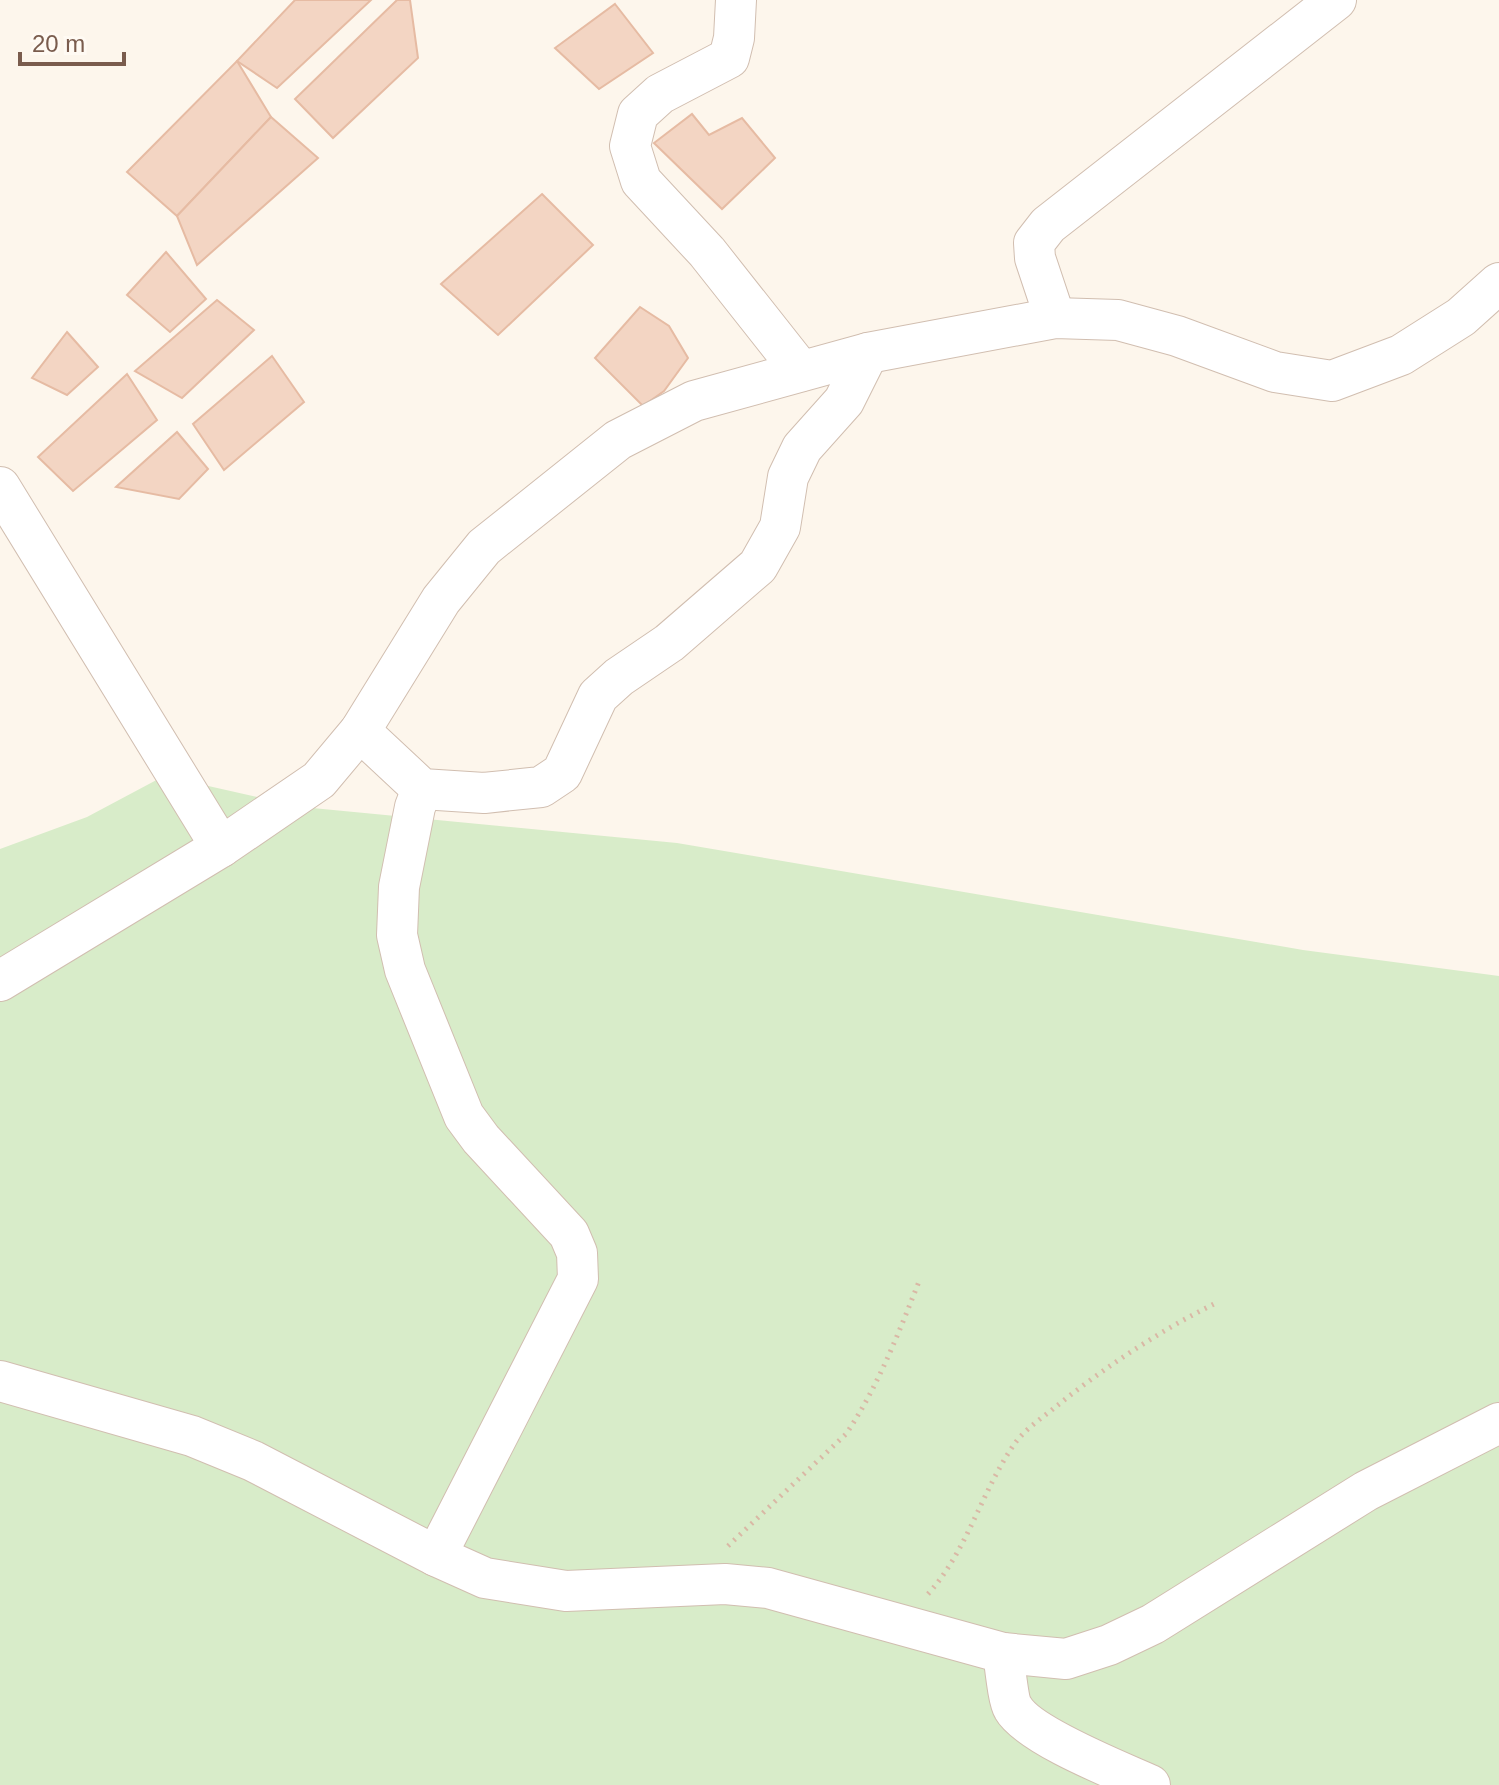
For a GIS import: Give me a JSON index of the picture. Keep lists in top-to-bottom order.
{
  "scale_bar": "20 m"
}
